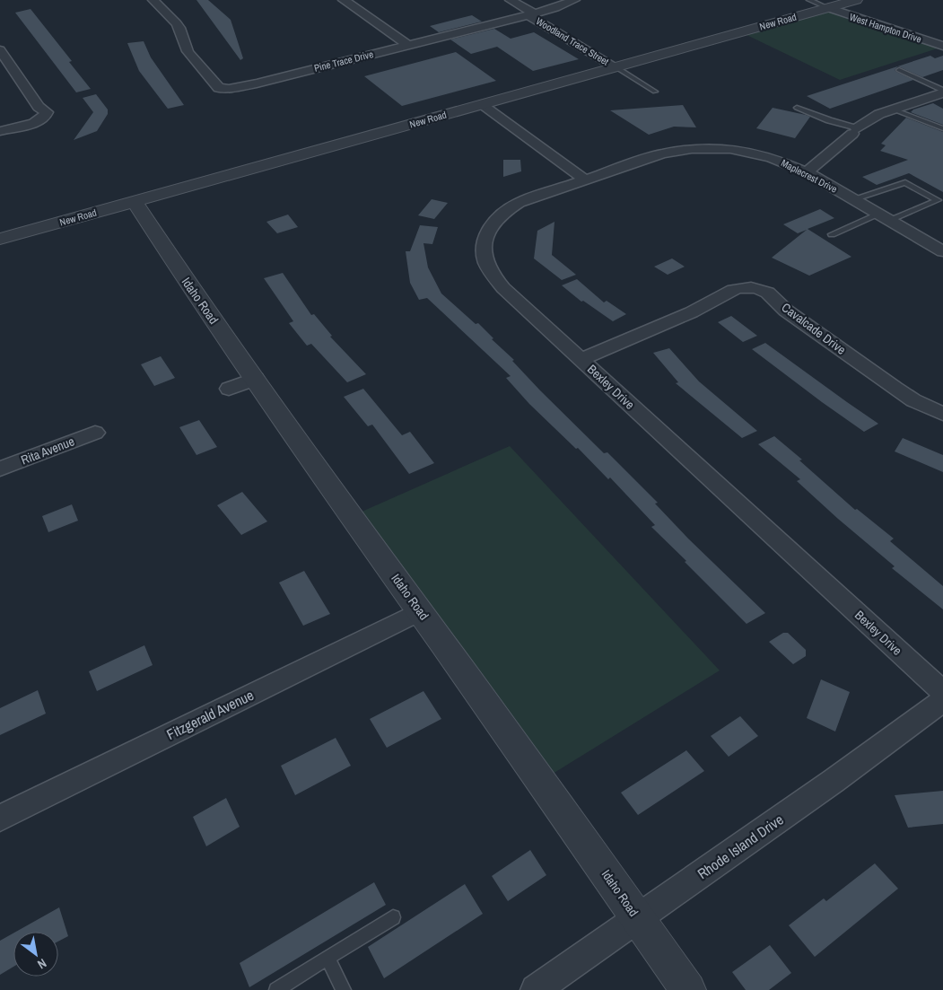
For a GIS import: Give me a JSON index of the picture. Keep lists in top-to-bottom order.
{
  "streets": {
    "street": [
      "New Road",
      "West Hampton Drive",
      "Woodland Trace Street",
      "Pine Trace Drive",
      "Maplecrest Drive",
      "Idaho Road",
      "Cavalcade Drive",
      "Bexley Drive",
      "Rita Avenue",
      "Fitzgerald Avenue",
      "Rhode Island Drive"
    ]
  },
  "crossings": [
    ["New Road", "West Hampton Drive"],
    ["New Road", "Woodland Trace Street"],
    ["New Road", "Idaho Road"],
    ["Woodland Trace Street", "Pine Trace Drive"],
    ["Maplecrest Drive", "Bexley Drive"],
    ["Idaho Road", "Fitzgerald Avenue"],
    ["Idaho Road", "Rhode Island Drive"],
    ["Cavalcade Drive", "Bexley Drive"]
  ],
  "north": "bottom right"
}
